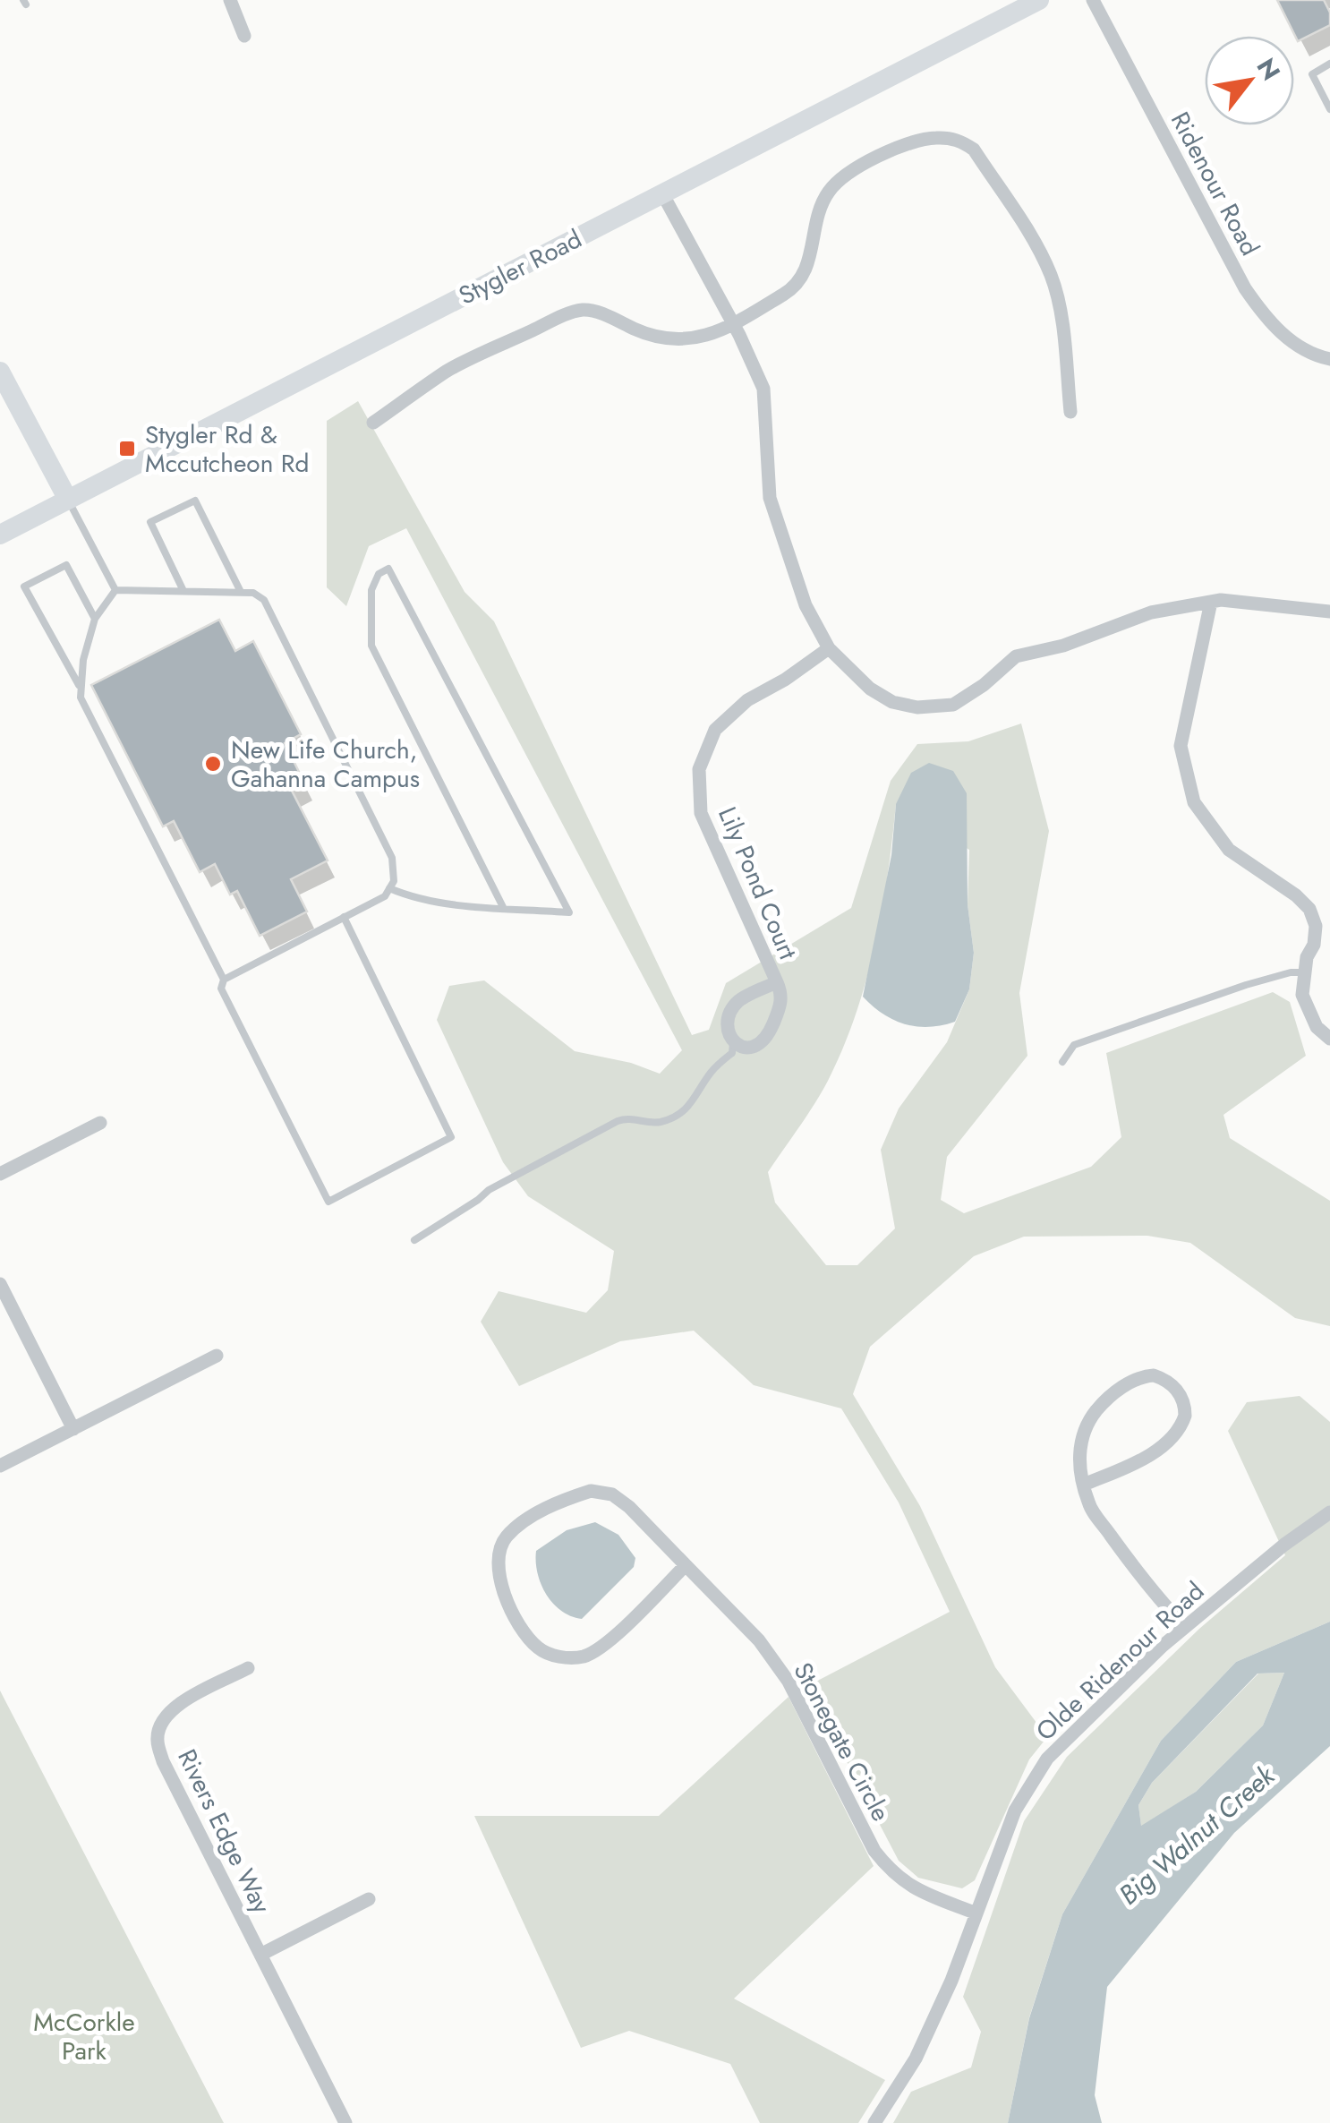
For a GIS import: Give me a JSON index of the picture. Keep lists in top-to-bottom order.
{
  "streets": {
    "main road": ["Stygler Road"],
    "street": [
      "Ridenour Road",
      "Lily Pond Court",
      "Olde Ridenour Road",
      "Stonegate Circle",
      "Rivers Edge Way"
    ]
  },
  "crossings": [
    ["Olde Ridenour Road", "Stonegate Circle"]
  ],
  "water": ["Big Walnut Creek"],
  "parks": ["McCorkle Park"],
  "places": {
    "transit": ["Stygler Rd & Mccutcheon Rd"],
    "other": ["New Life Church, Gahanna Campus"]
  },
  "north": "top right"
}
